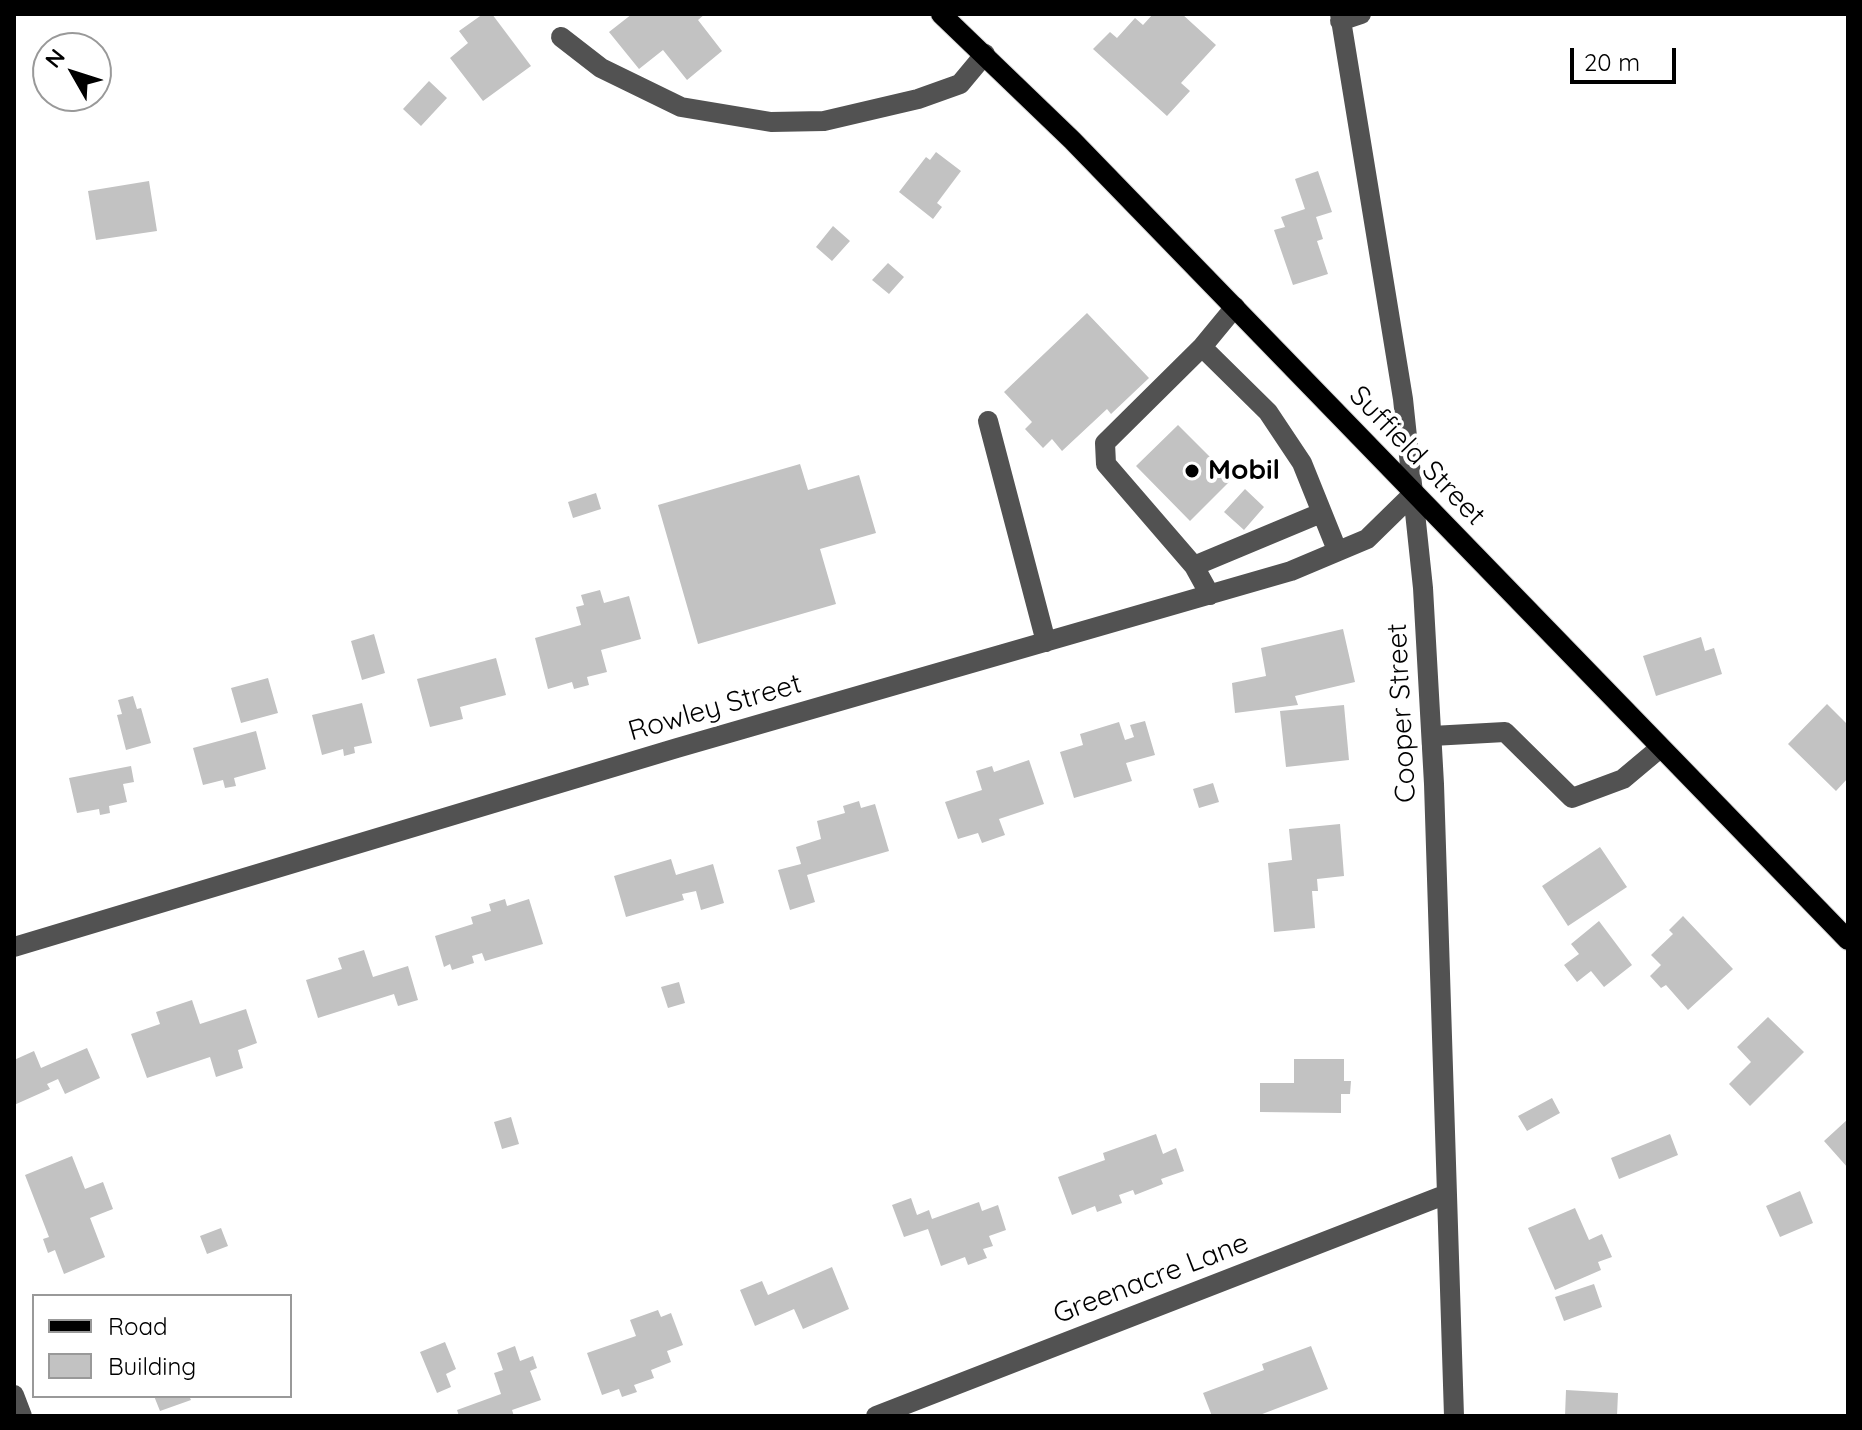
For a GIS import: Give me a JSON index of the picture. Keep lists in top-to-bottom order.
{
  "streets": {
    "main road": ["Suffield Street"],
    "street": ["Rowley Street", "Cooper Street", "Greenacre Lane"]
  },
  "crossings": [
    ["Suffield Street", "Rowley Street"],
    ["Suffield Street", "Cooper Street"],
    ["Rowley Street", "Cooper Street"],
    ["Cooper Street", "Greenacre Lane"]
  ],
  "places": ["Mobil"],
  "legend": ["Road", "Building"],
  "scale_bar": "20 m",
  "north": "top left"
}
